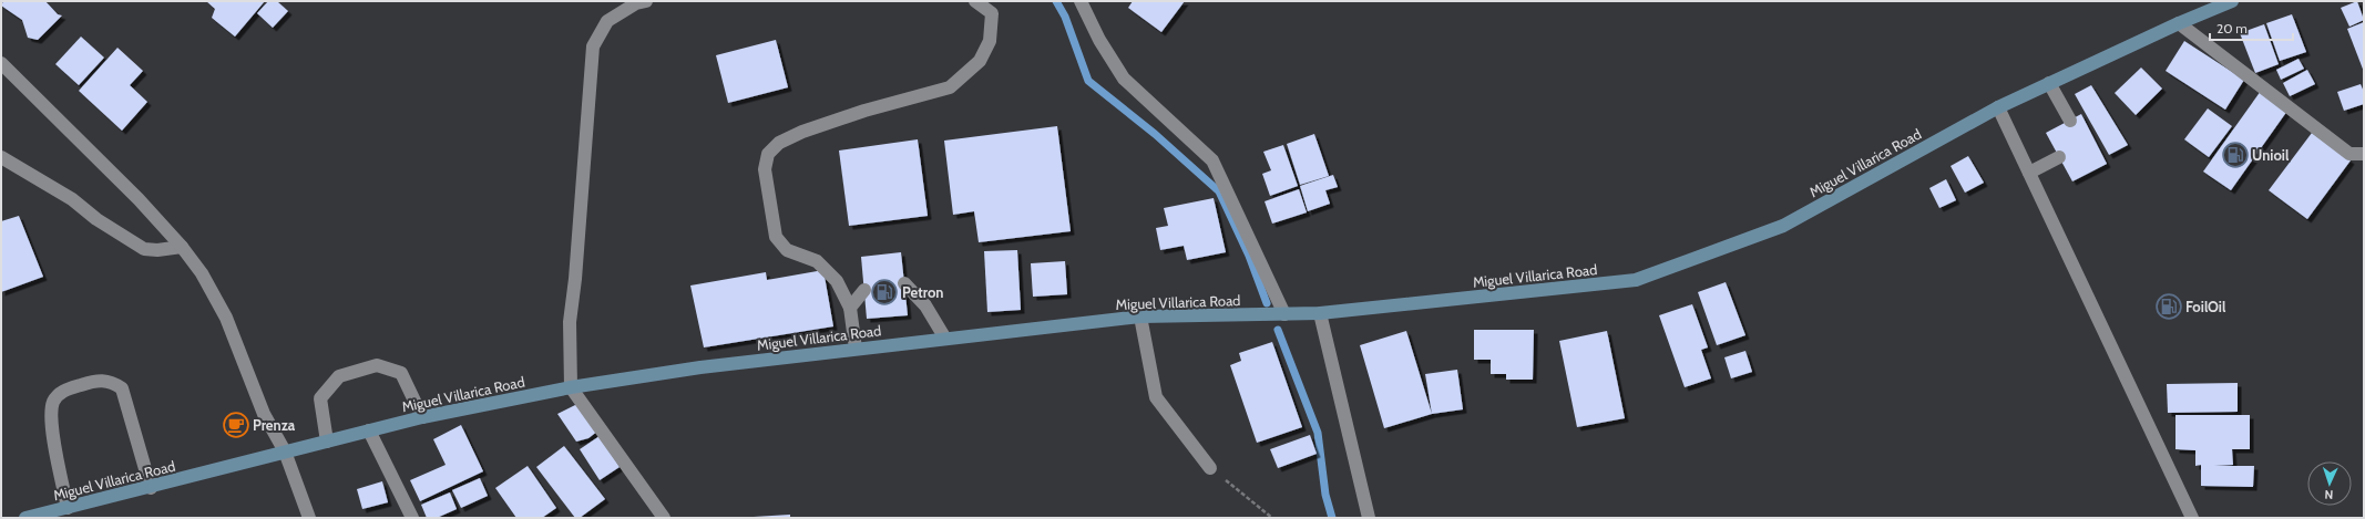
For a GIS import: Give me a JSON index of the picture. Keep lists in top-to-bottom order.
{
  "streets": {
    "main road": ["Miguel Villarica Road"]
  },
  "places": {
    "fuel station": ["Unioil", "Petron", "FoilOil"],
    "cafe": ["Prenza"]
  },
  "scale_bar": "20 m",
  "north": "bottom"
}
